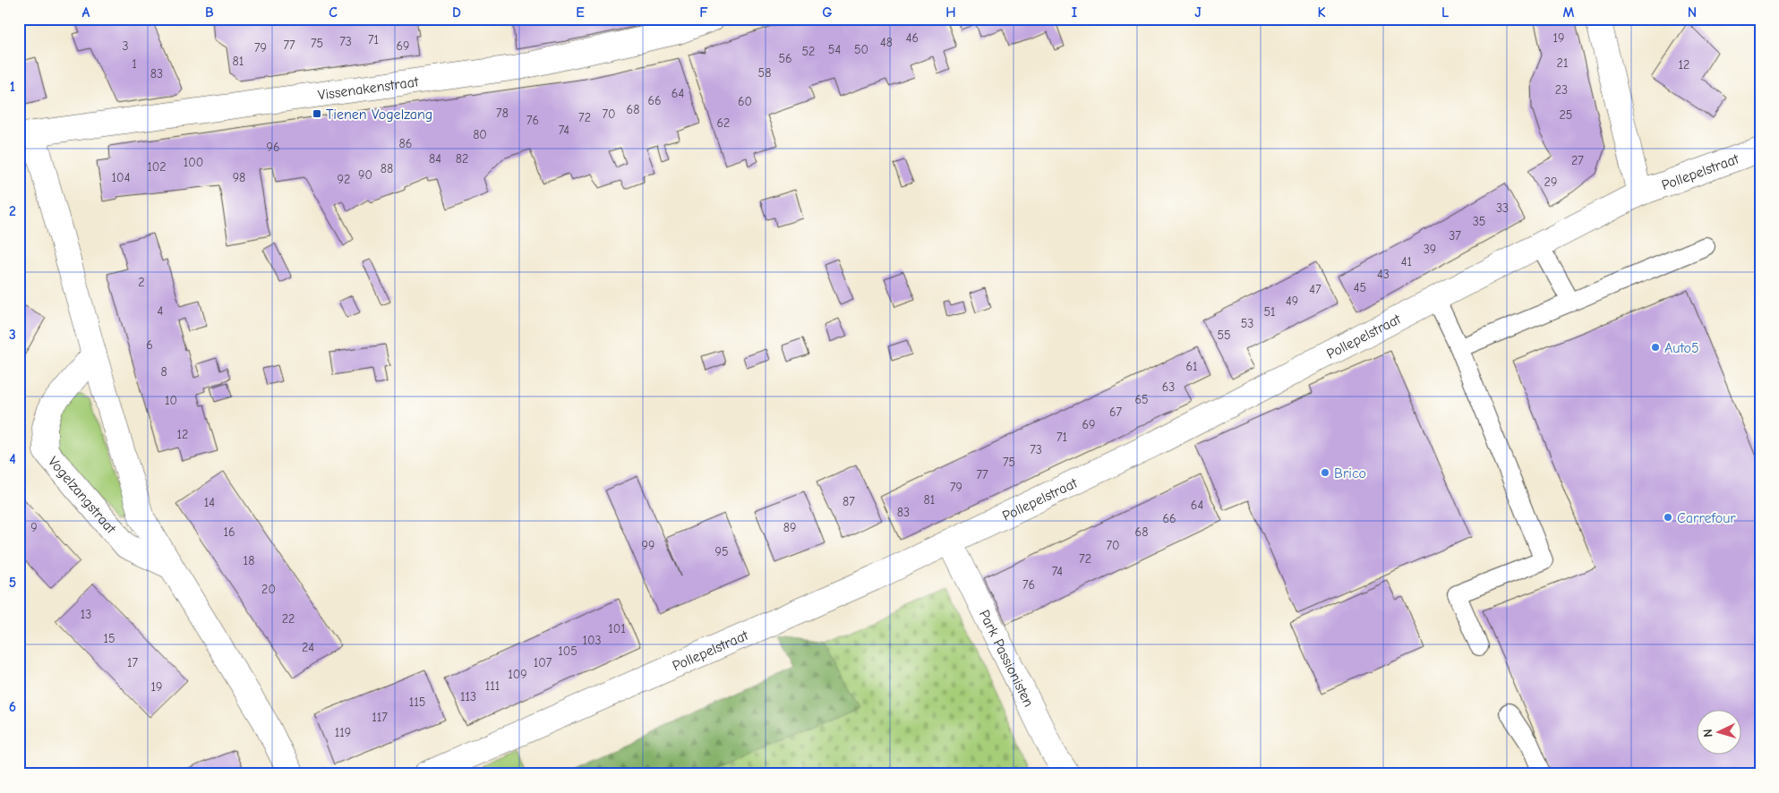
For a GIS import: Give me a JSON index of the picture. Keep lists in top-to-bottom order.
{
  "streets": {
    "street": [
      "Vissenakenstraat",
      "Pollepelstraat",
      "Vogelzangstraat",
      "Park Passionisten"
    ]
  },
  "crossings": [
    ["Pollepelstraat", "Park Passionisten"]
  ],
  "places": {
    "transit": ["Tienen Vogelzang"],
    "other": ["Auto5", "Brico", "Carrefour"]
  },
  "house_numbers": [
    "46",
    "19",
    "71",
    "73",
    "48",
    "75",
    "77",
    "3",
    "69",
    "79",
    "54",
    "50",
    "52",
    "56",
    "81",
    "21",
    "1",
    "12",
    "58",
    "83",
    "23",
    "64",
    "66",
    "60",
    "68",
    "78",
    "70",
    "25",
    "72",
    "76",
    "62",
    "74",
    "80",
    "86",
    "96",
    "84",
    "82",
    "27",
    "100",
    "102",
    "88",
    "90",
    "104",
    "98",
    "92",
    "29",
    "33",
    "35",
    "37",
    "39",
    "41",
    "43",
    "2",
    "45",
    "47",
    "49",
    "4",
    "51",
    "53",
    "55",
    "6",
    "61",
    "8",
    "63",
    "65",
    "10",
    "67",
    "69",
    "12",
    "71",
    "73",
    "75",
    "77",
    "79",
    "81",
    "87",
    "14",
    "64",
    "83",
    "66",
    "9",
    "89",
    "16",
    "68",
    "99",
    "70",
    "95",
    "72",
    "18",
    "74",
    "76",
    "20",
    "13",
    "22",
    "101",
    "15",
    "103",
    "24",
    "105",
    "17",
    "107",
    "109",
    "111",
    "19",
    "113",
    "115",
    "117",
    "119"
  ],
  "north": "left",
  "grid": {
    "columns": [
      "A",
      "B",
      "C",
      "D",
      "E",
      "F",
      "G",
      "H",
      "I",
      "J",
      "K",
      "L",
      "M",
      "N"
    ],
    "rows": [
      "1",
      "2",
      "3",
      "4",
      "5",
      "6"
    ]
  }
}
